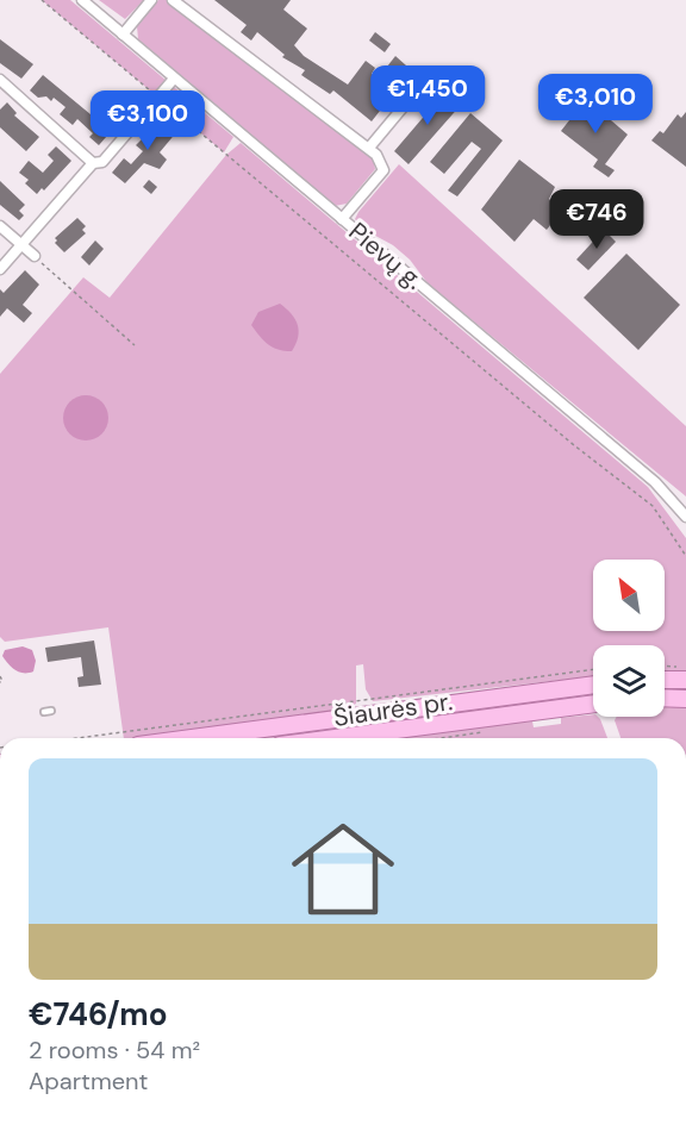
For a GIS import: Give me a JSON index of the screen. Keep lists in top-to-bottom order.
{
  "streets": {
    "main road": ["Šiaurės pr."],
    "street": ["Pievų g."]
  },
  "north": "top left",
  "page": {
    "price": [
      "€1,450",
      "€3,010",
      "€3,100",
      "€746"
    ],
    "list": [
      {
        "name": "€746/mo",
        "note": "2 rooms · 54 m² · Apartment"
      }
    ]
  }
}
